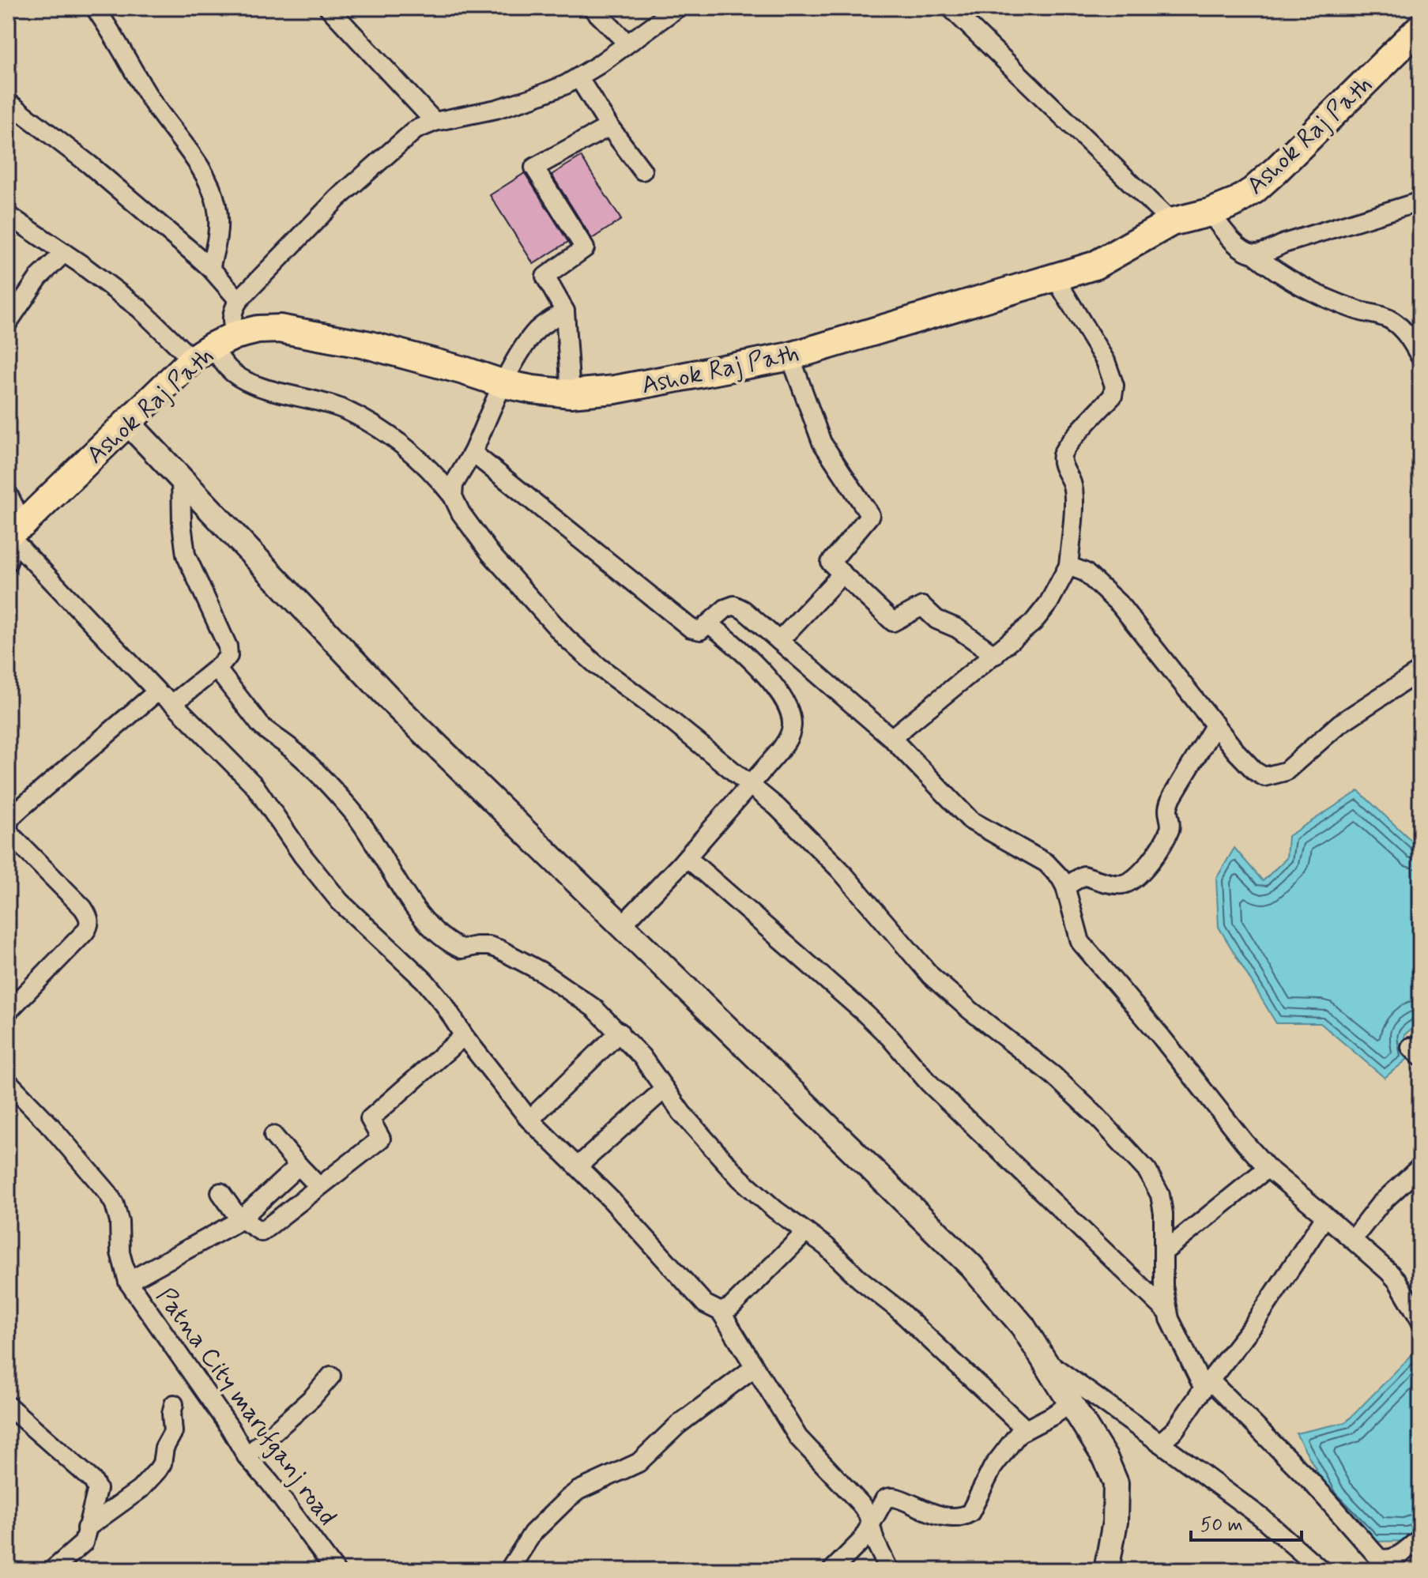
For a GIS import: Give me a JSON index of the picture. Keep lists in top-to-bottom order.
{
  "streets": {
    "main road": ["Ashok Raj Path"],
    "street": ["Patna City marufganj road"]
  },
  "scale_bar": "50 m"
}
